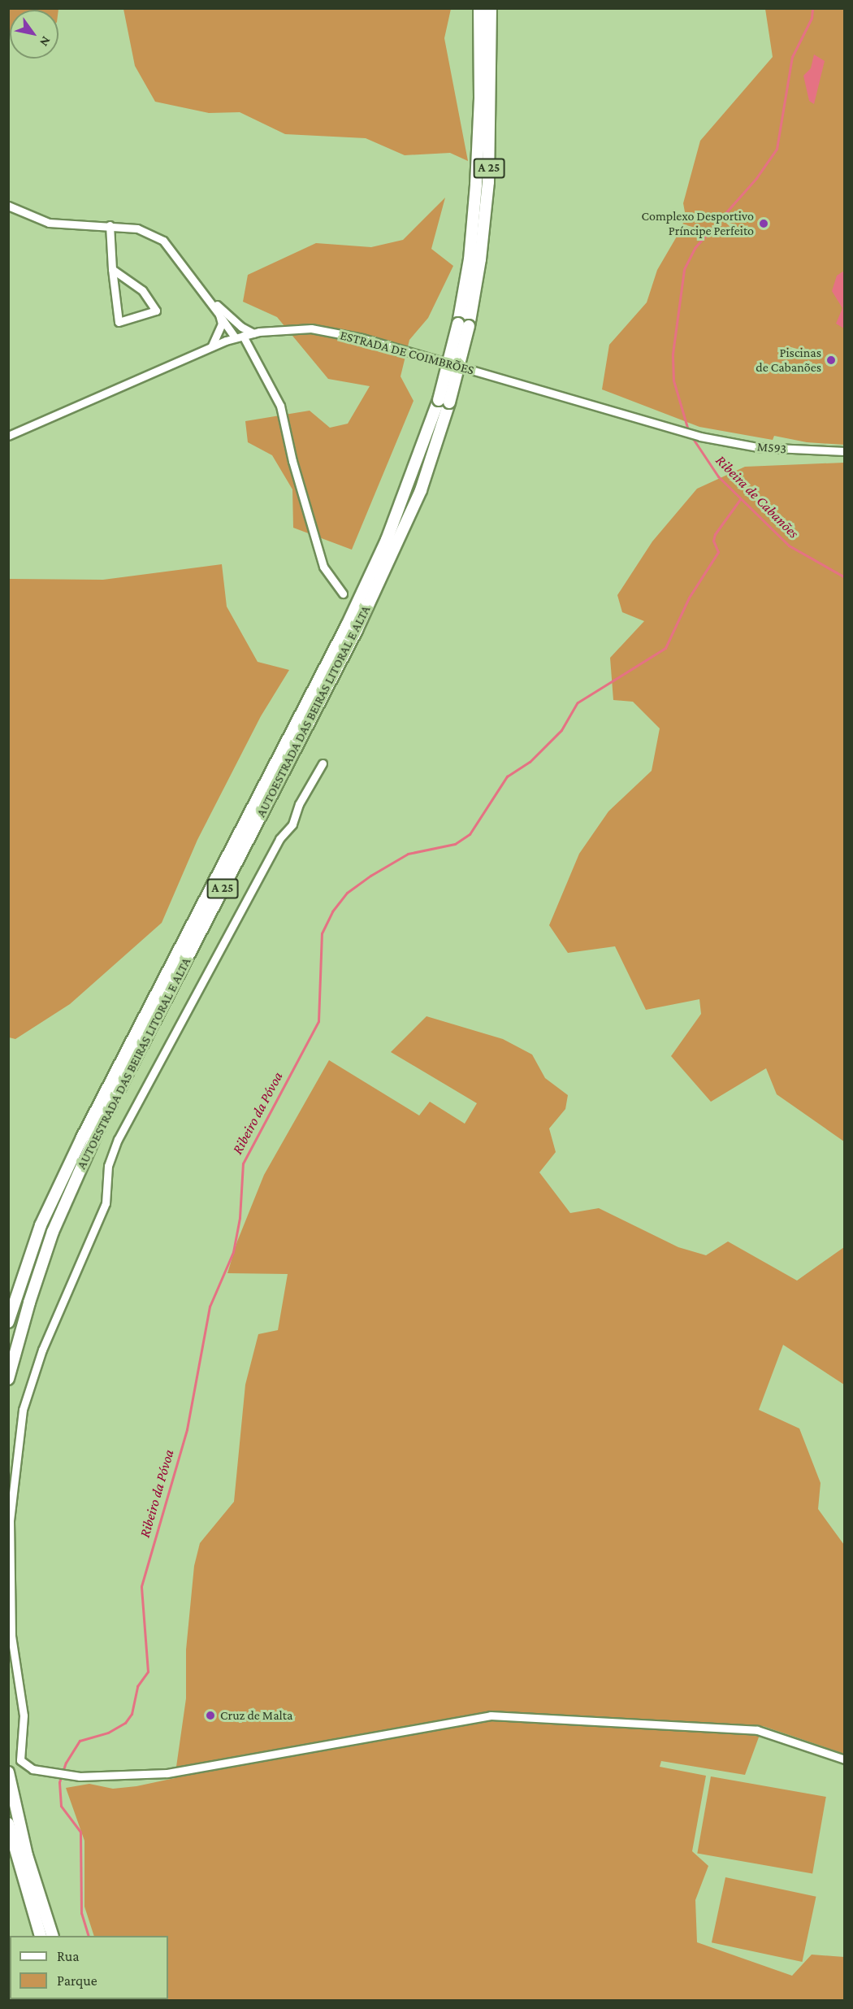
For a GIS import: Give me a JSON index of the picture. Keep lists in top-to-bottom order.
{
  "streets": {
    "highway": ["A 25", "AUTOESTRADA DAS BEIRAS LITORAL E ALTA"],
    "street": ["ESTRADA DE COIMBRÕES", "M593"]
  },
  "crossings": [
    ["ESTRADA DE COIMBRÕES", "M593"]
  ],
  "water": ["Ribeira de Cabanões", "Ribeiro da Póvoa"],
  "places": ["Complexo Desportivo Príncipe Perfeito", "Piscinas de Cabanões", "Cruz de Malta"],
  "legend": ["Rua", "Parque"],
  "north": "bottom right"
}
